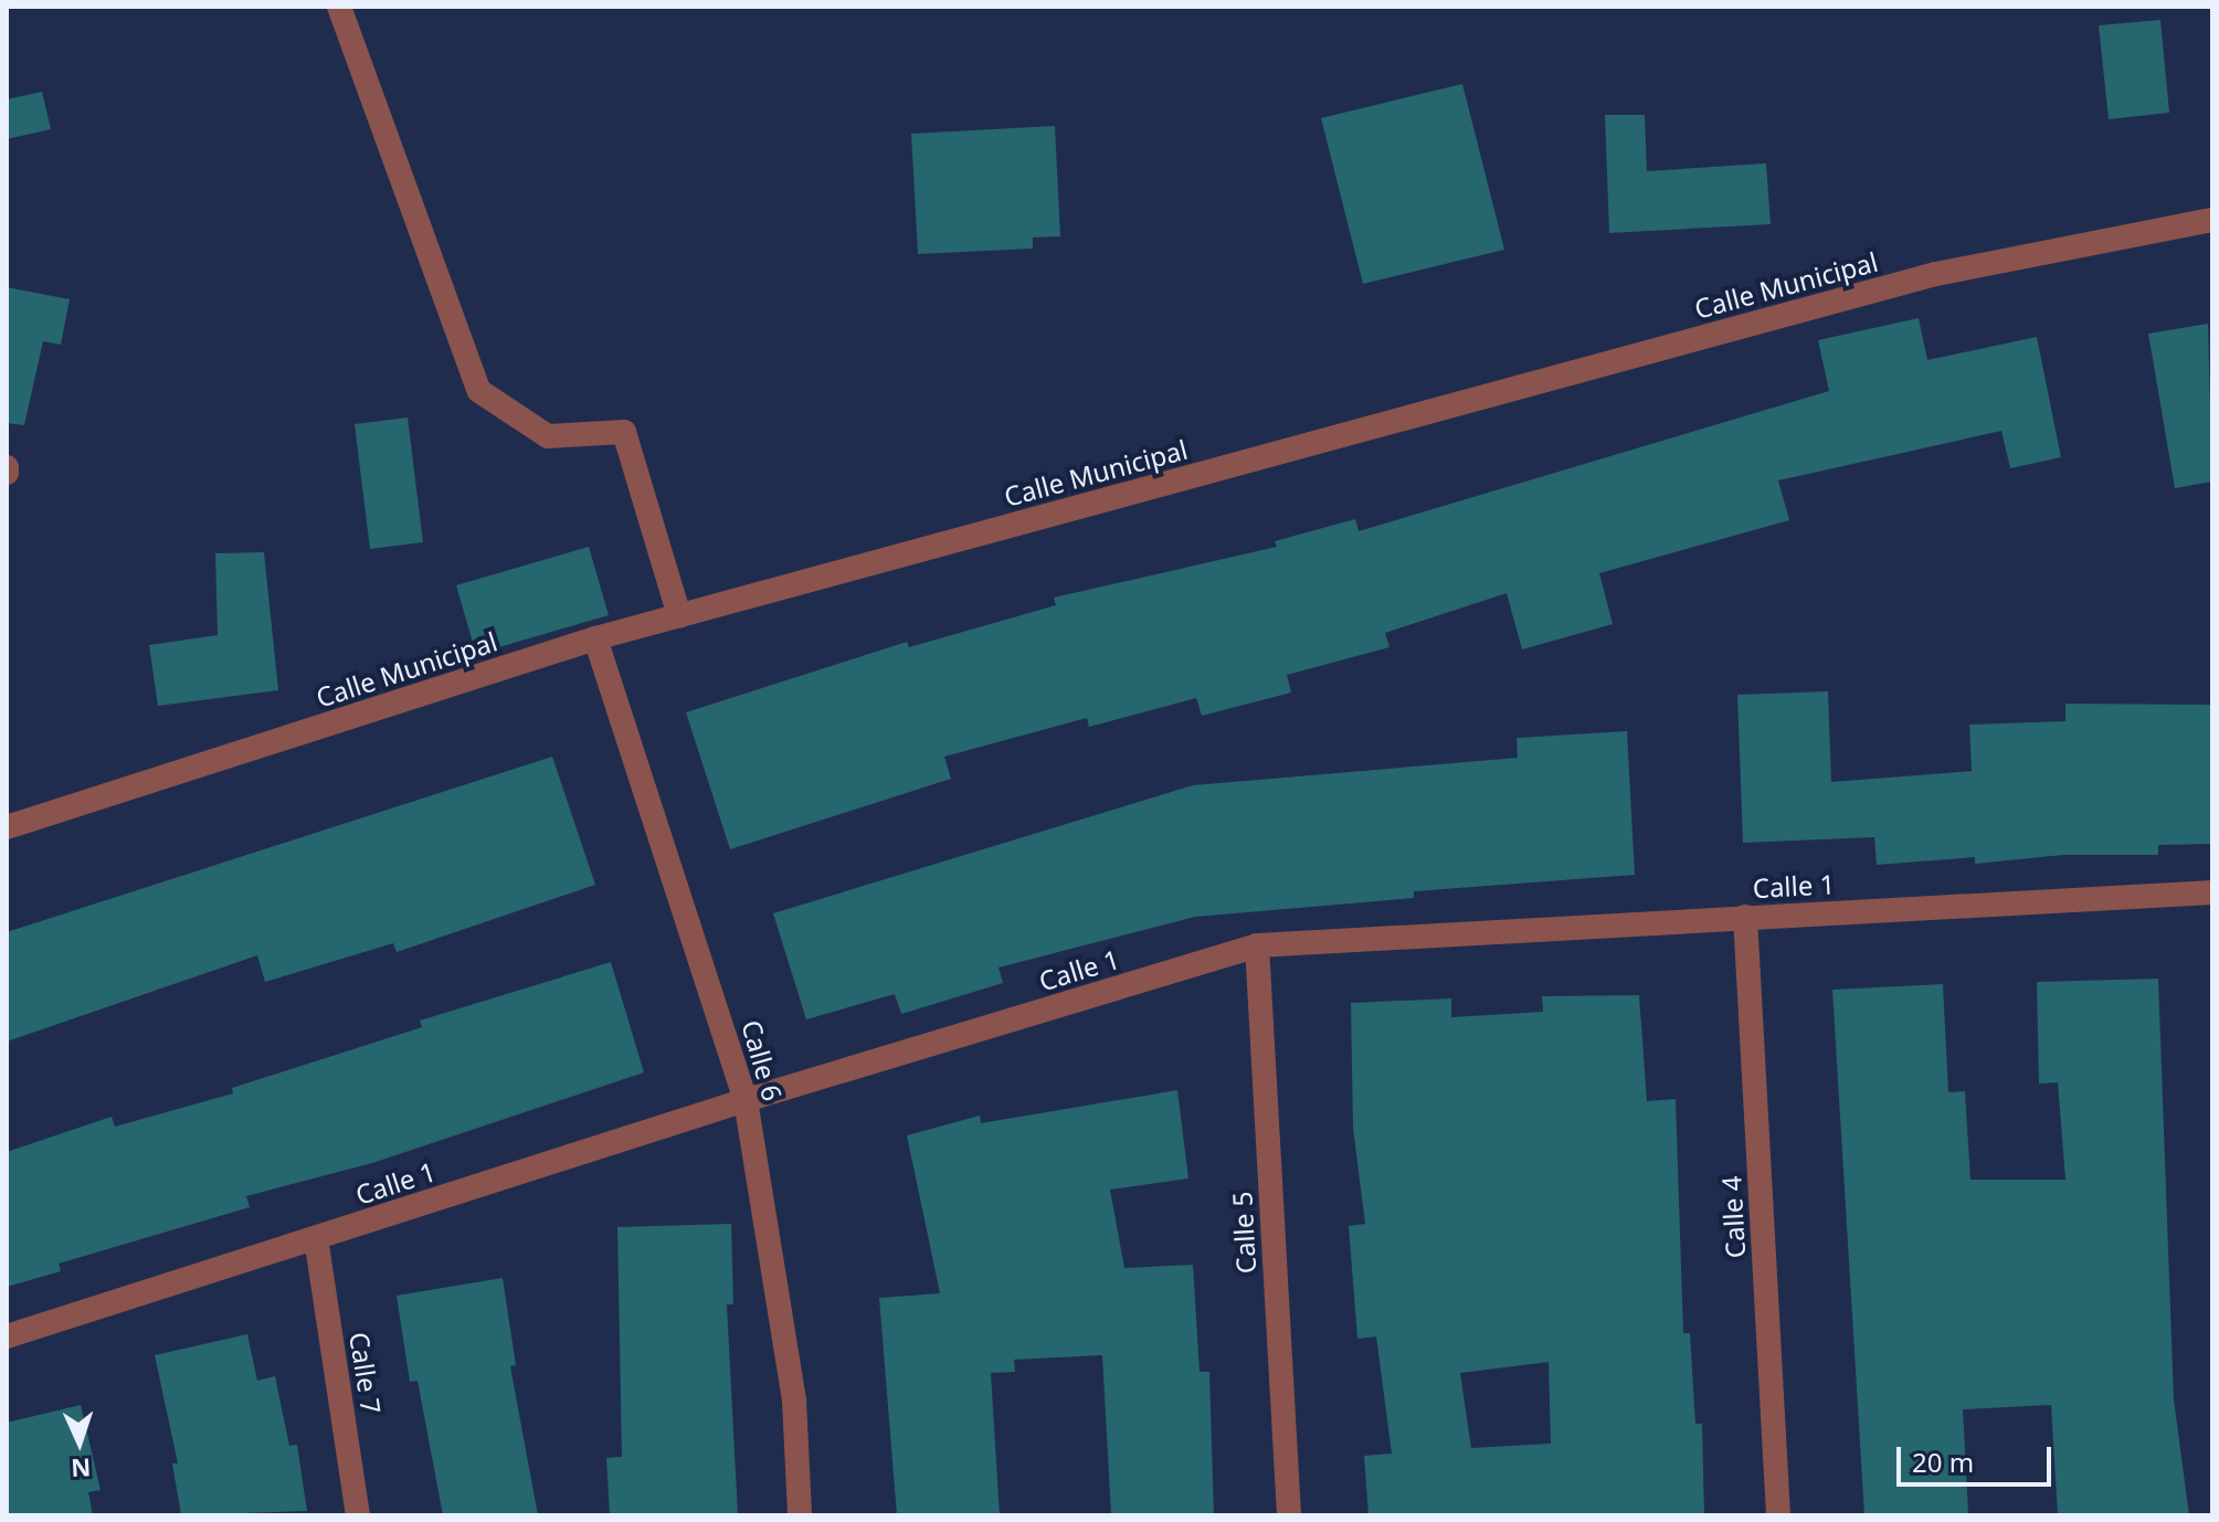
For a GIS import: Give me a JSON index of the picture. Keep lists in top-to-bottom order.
{
  "streets": {
    "street": [
      "Calle Municipal",
      "Calle 1",
      "Calle 6",
      "Calle 4",
      "Calle 5",
      "Calle 7"
    ]
  },
  "crossings": [
    ["Calle Municipal", "Calle 6"],
    ["Calle 1", "Calle 6"],
    ["Calle 1", "Calle 4"],
    ["Calle 1", "Calle 5"],
    ["Calle 1", "Calle 7"]
  ],
  "scale_bar": "20 m",
  "north": "bottom"
}
